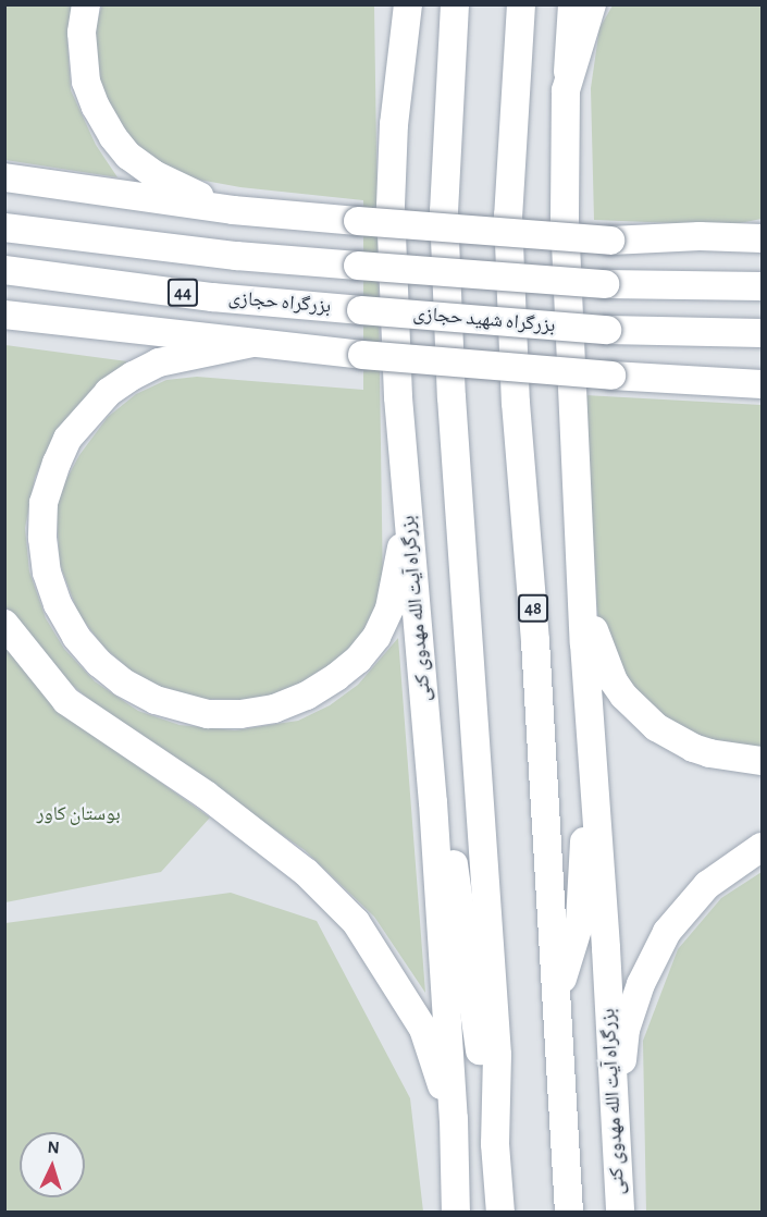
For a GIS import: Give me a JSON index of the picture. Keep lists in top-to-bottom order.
{
  "streets": {
    "highway": [
      "44",
      "بزرگراه حجازی",
      "بزرگراه شهید حجازی",
      "بزرگراه آیت الله مهدوی کنی",
      "48"
    ]
  },
  "crossings": [
    ["بزرگراه حجازی", "بزرگراه شهید حجازی"]
  ],
  "parks": ["بوستان کاور"],
  "north": "top"
}
